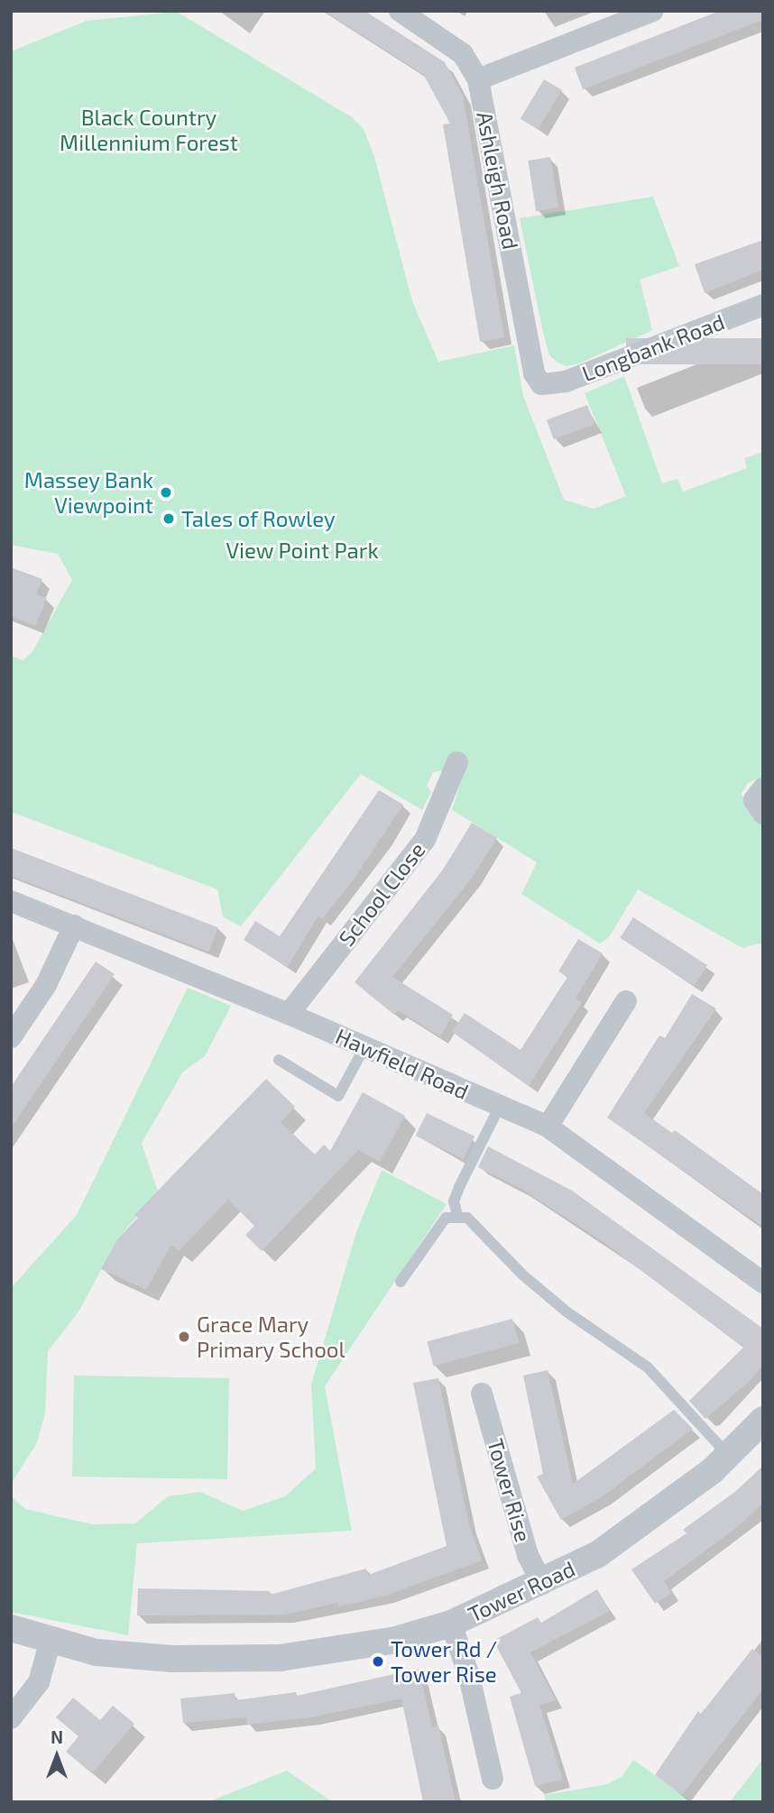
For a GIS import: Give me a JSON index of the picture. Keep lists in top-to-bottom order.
{
  "streets": {
    "street": [
      "Ashleigh Road",
      "Longbank Road",
      "School Close",
      "Hawfield Road",
      "Tower Rise",
      "Tower Road"
    ]
  },
  "crossings": [
    ["Ashleigh Road", "Longbank Road"],
    ["School Close", "Hawfield Road"],
    ["Tower Rise", "Tower Road"]
  ],
  "parks": ["Black Country Millennium Forest", "View Point Park"],
  "places": [
    "Massey Bank Viewpoint",
    "Tales of Rowley",
    "Grace Mary Primary School",
    "Tower Rd / Tower Rise"
  ],
  "north": "top"
}
